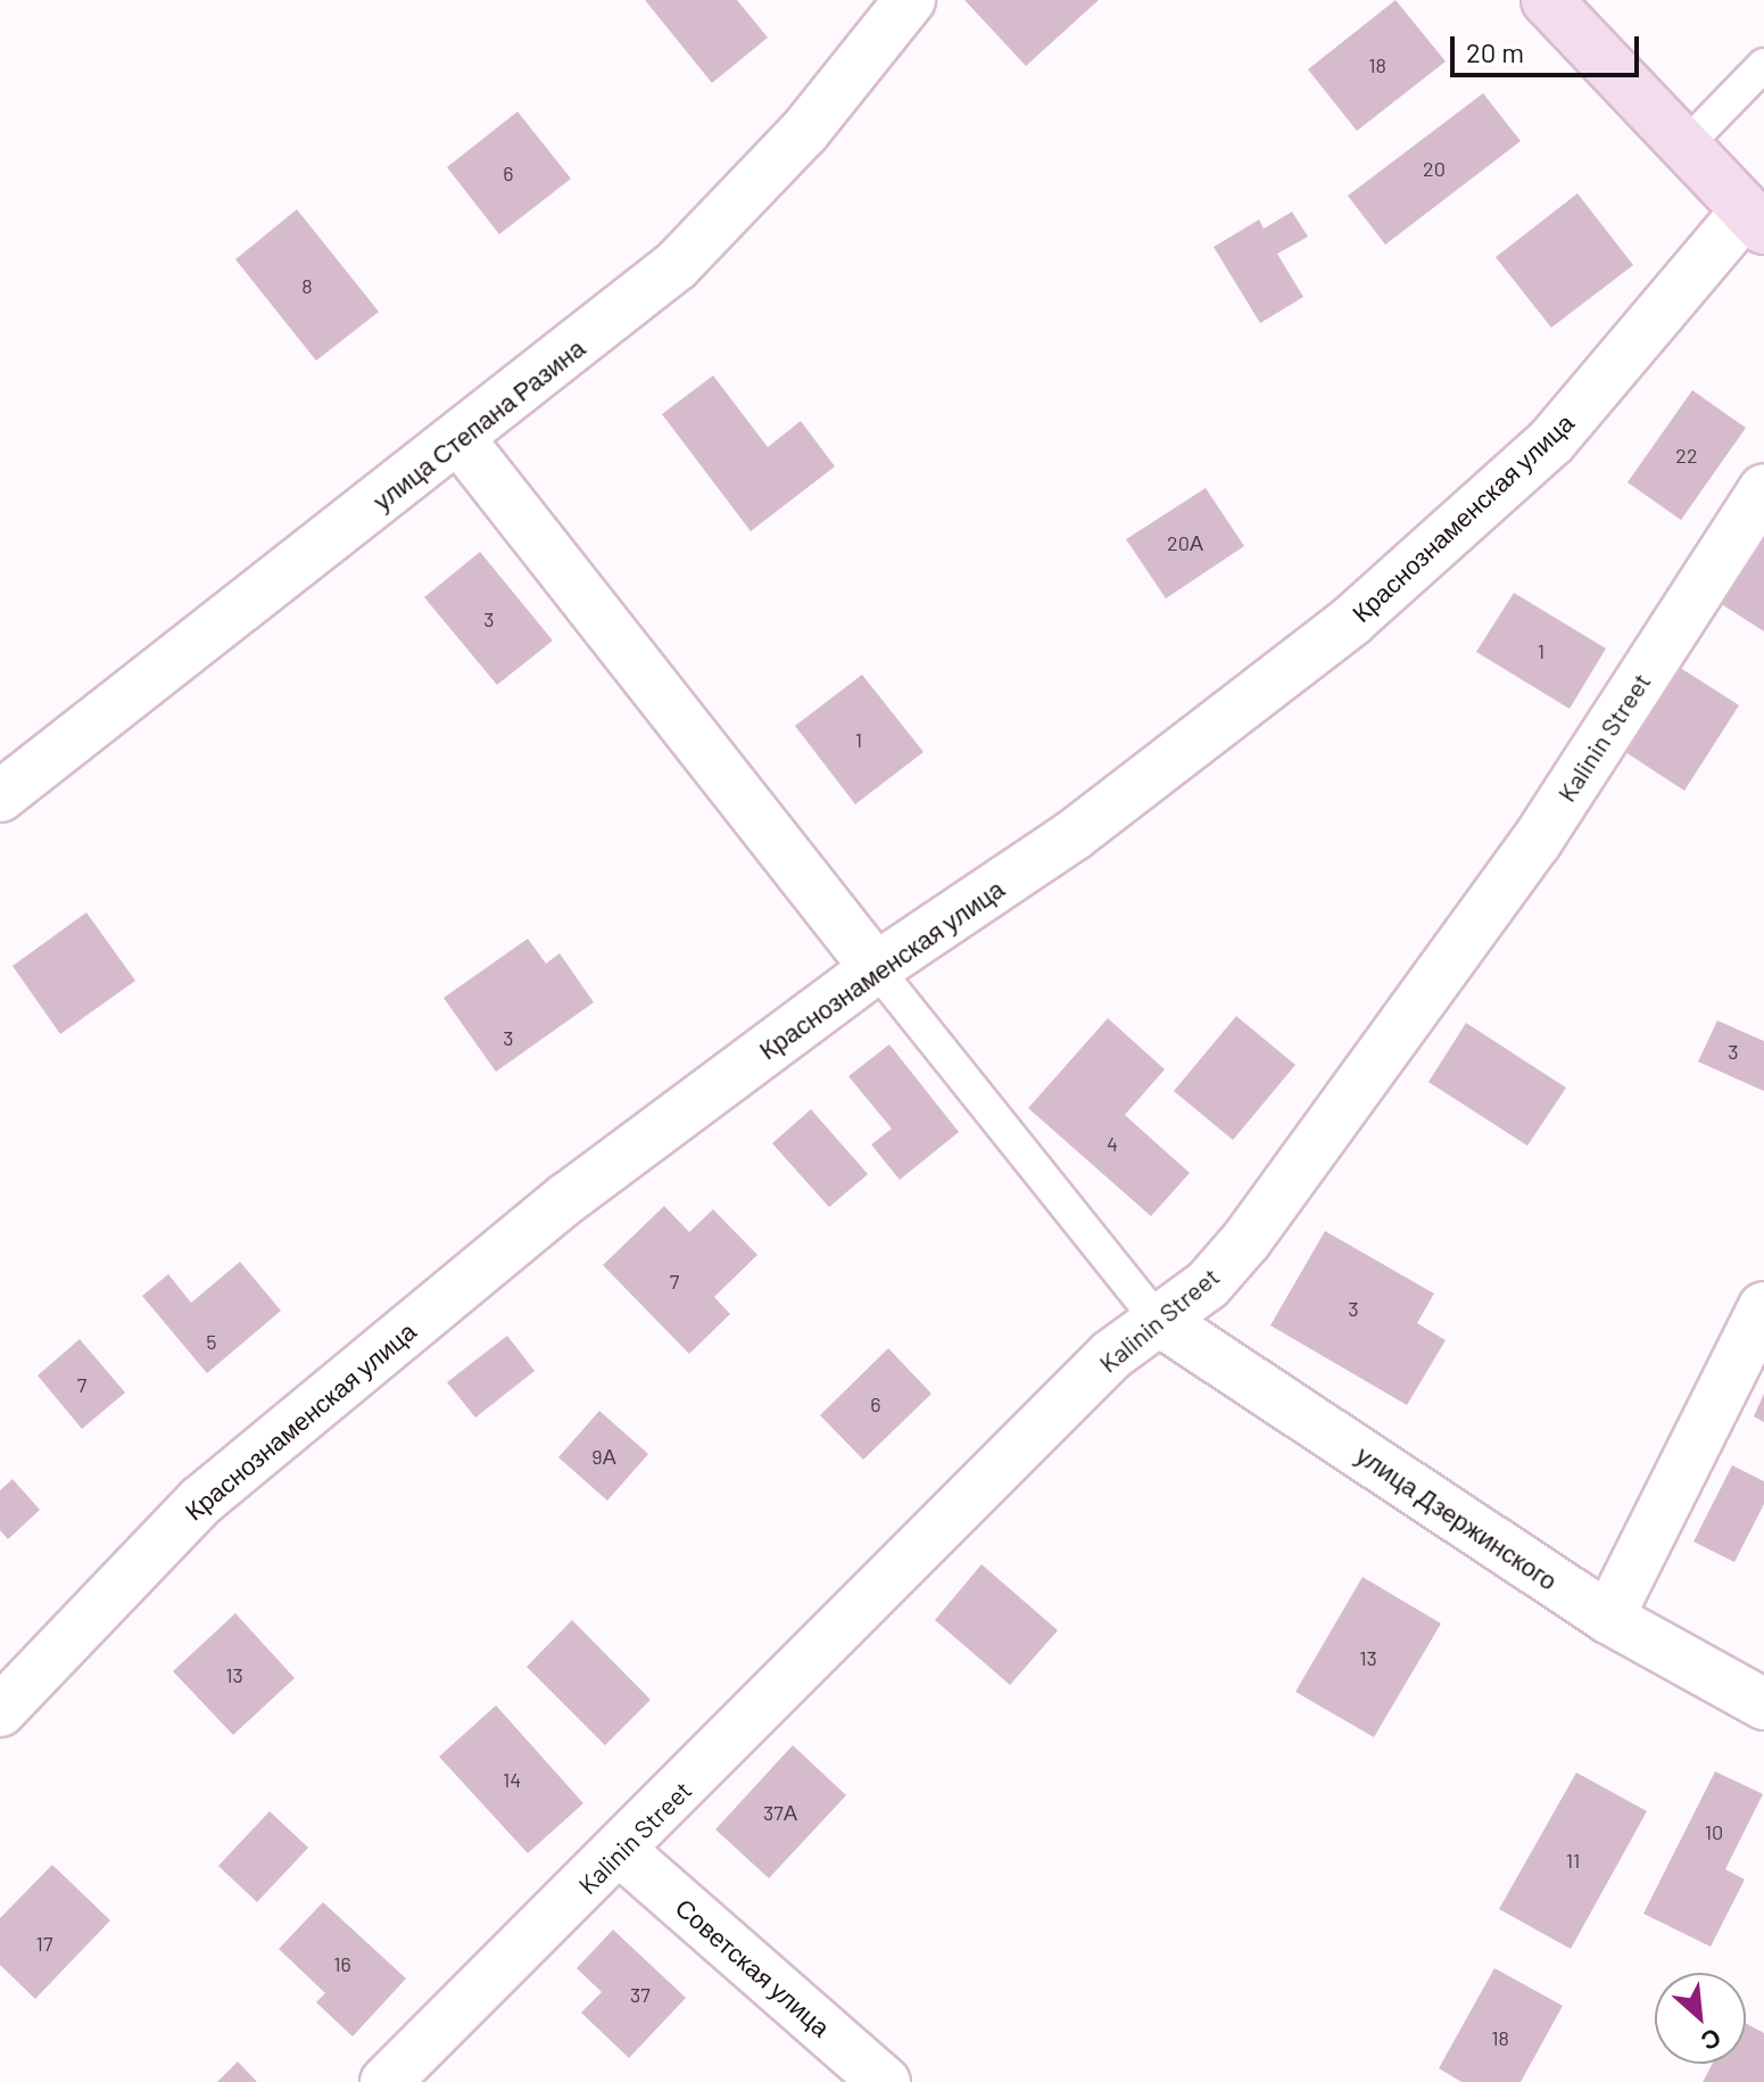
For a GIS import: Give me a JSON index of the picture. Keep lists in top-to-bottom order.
{
  "streets": {
    "street": [
      "улица Степана Разина",
      "Краснознаменская улица",
      "Kalinin Street",
      "улица Дзержинского",
      "Советская улица"
    ]
  },
  "crossings": [
    ["Kalinin Street", "улица Дзержинского"],
    ["Kalinin Street", "Советская улица"]
  ],
  "house_numbers": [
    "18",
    "20",
    "6",
    "8",
    "22",
    "20А",
    "3",
    "1",
    "1",
    "3",
    "3",
    "4",
    "7",
    "3",
    "5",
    "7",
    "6",
    "9А",
    "13",
    "13",
    "14",
    "37А",
    "10",
    "11",
    "17",
    "16",
    "37",
    "18"
  ],
  "scale_bar": "20 m",
  "north": "bottom right"
}
